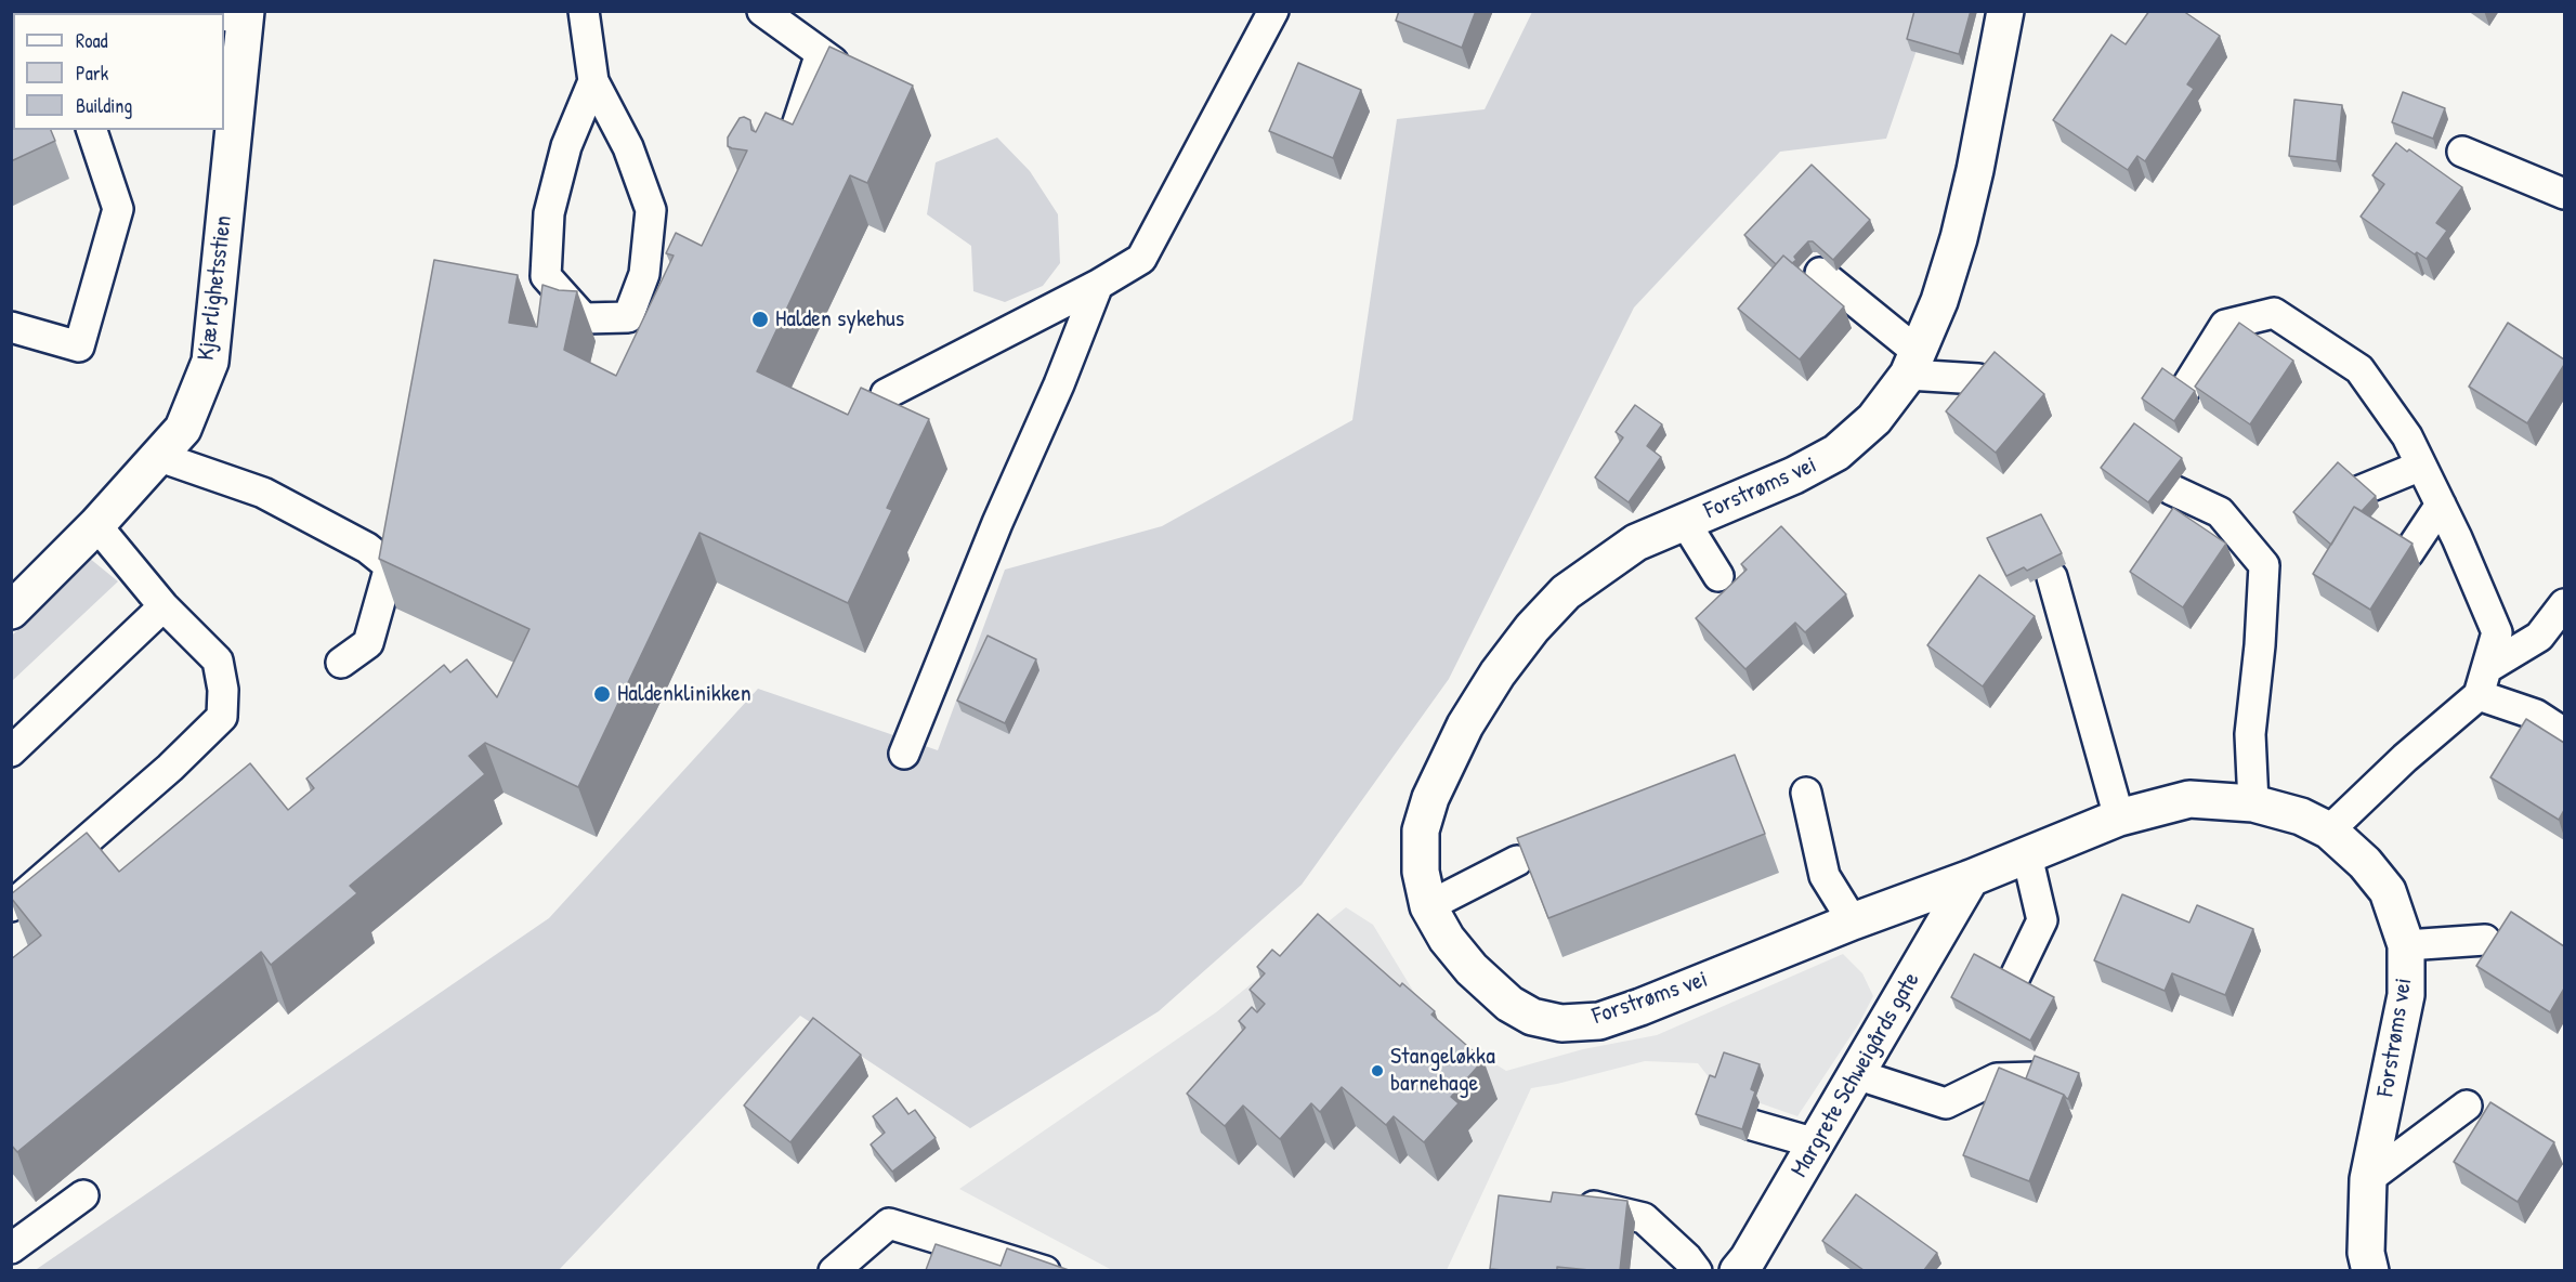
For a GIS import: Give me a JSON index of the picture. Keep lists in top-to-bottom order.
{
  "streets": {
    "street": ["Kjærlighetsstien", "Forstrøms vei", "Margrete Schweigårds gate"]
  },
  "crossings": [
    ["Forstrøms vei", "Margrete Schweigårds gate"]
  ],
  "places": ["Halden sykehus", "Haldenklinikken", "Stangeløkka barnehage"],
  "legend": ["Road", "Park", "Building"]
}
